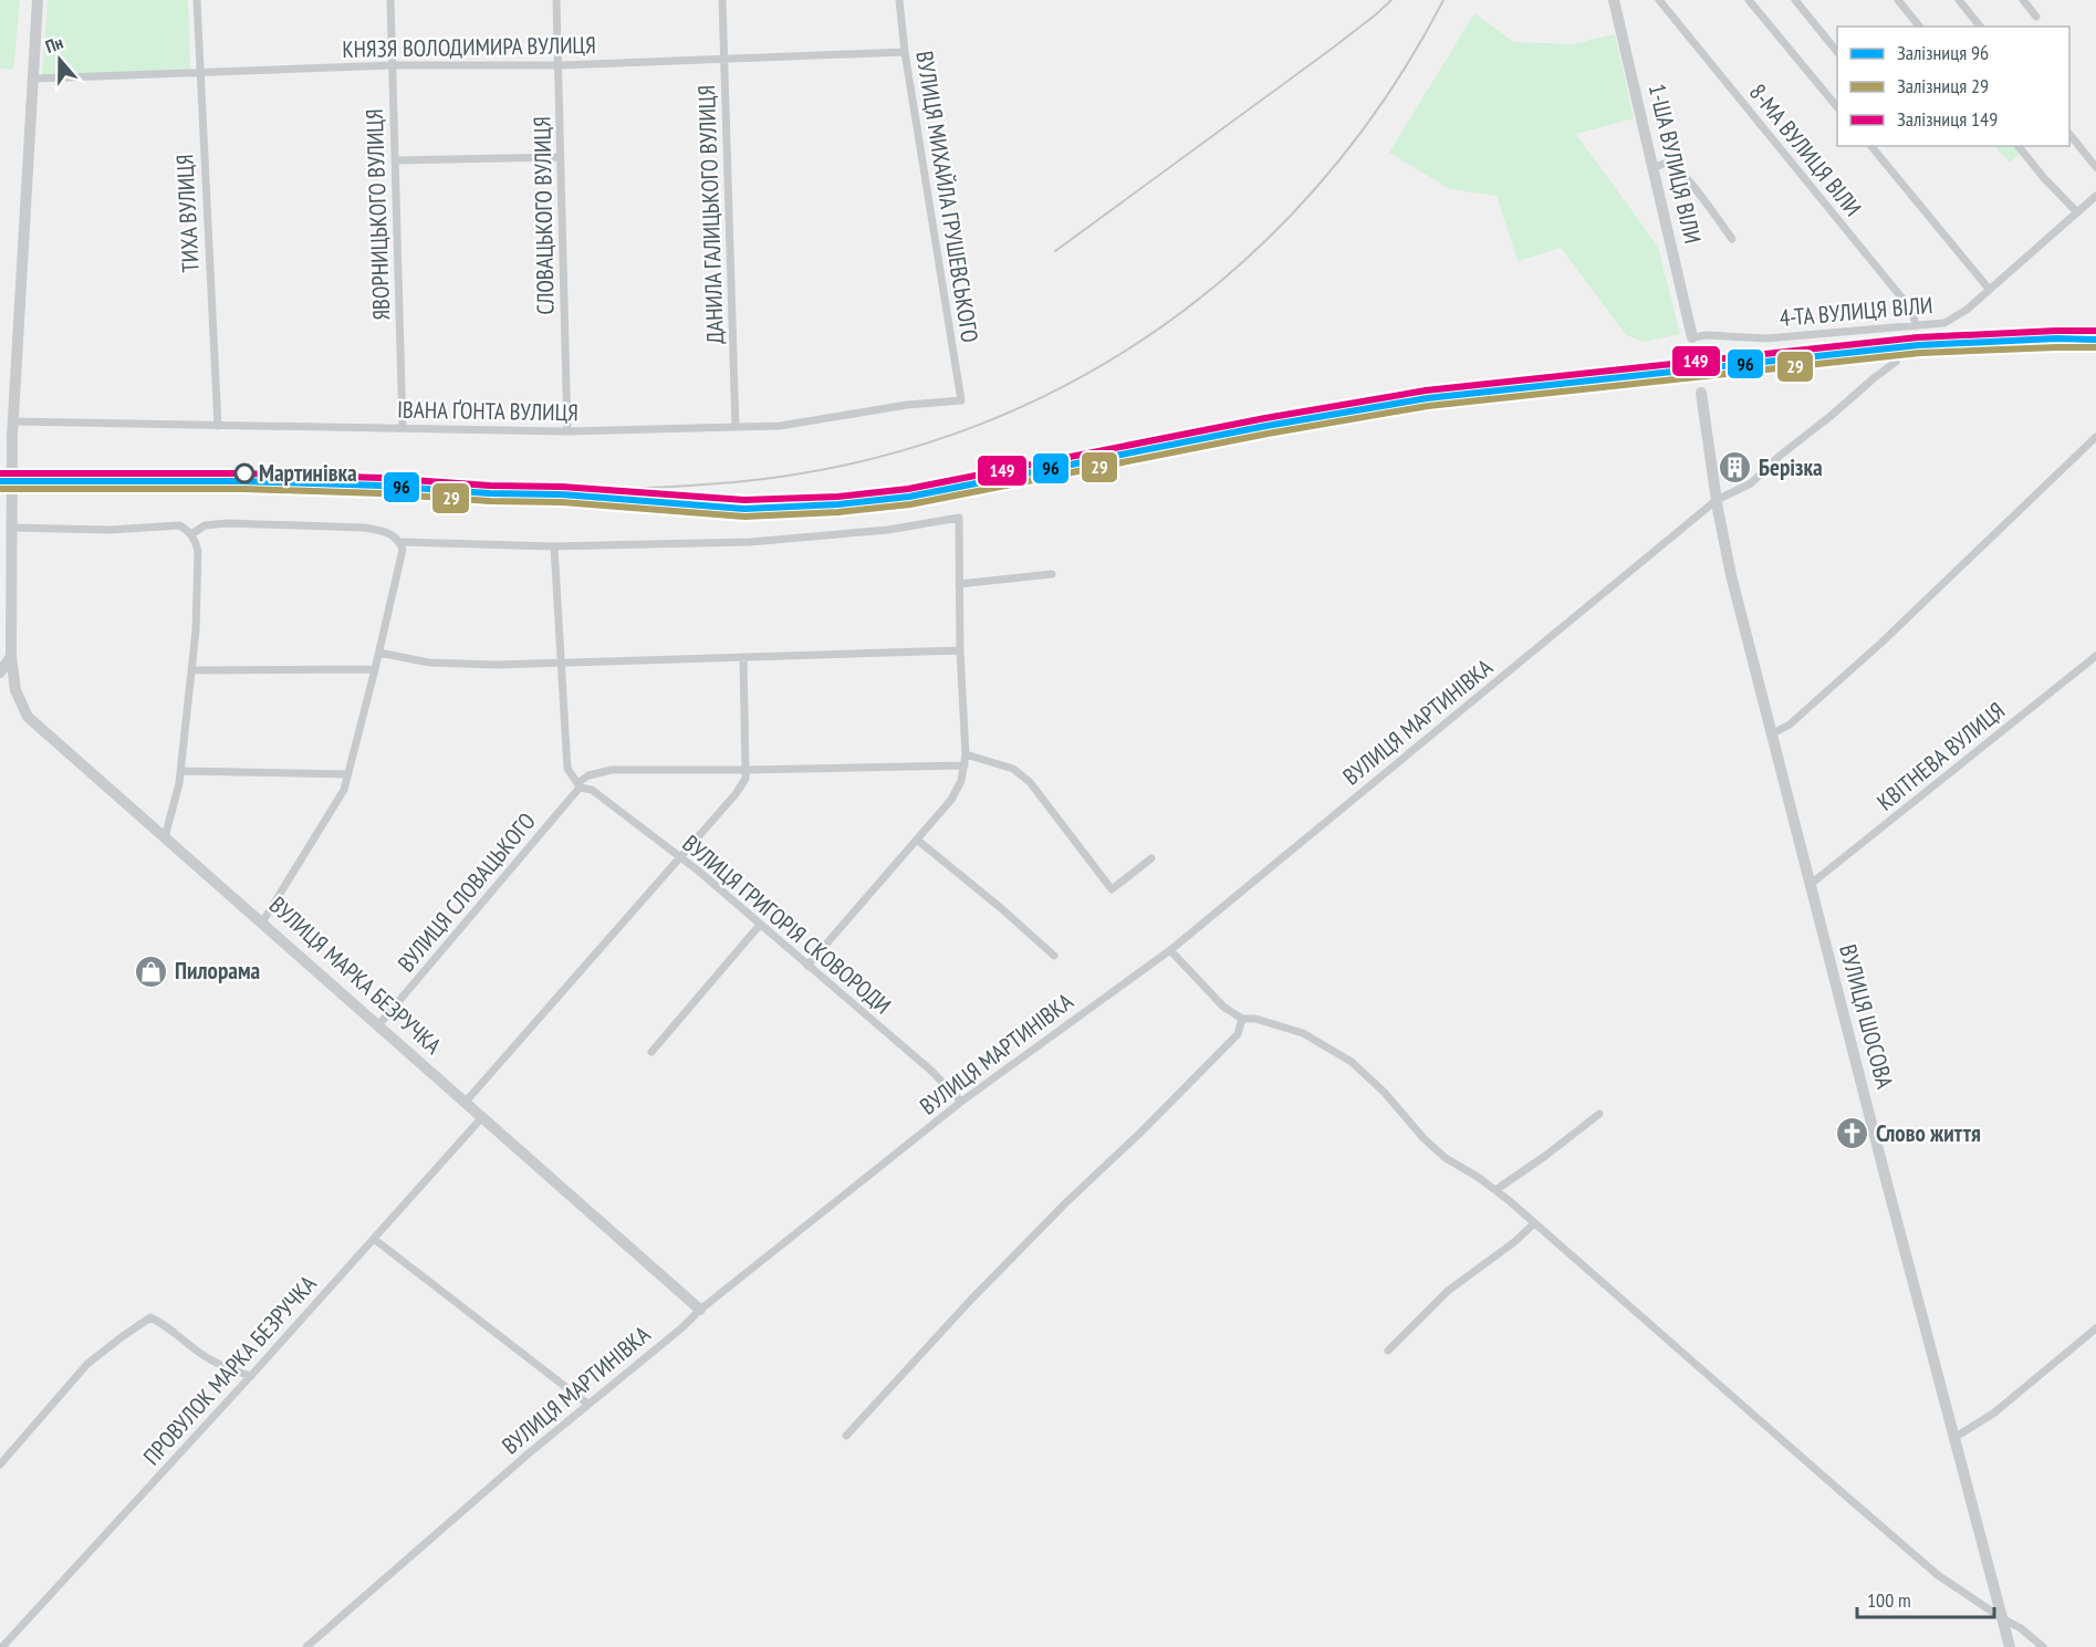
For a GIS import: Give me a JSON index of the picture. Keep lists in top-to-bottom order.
{
  "streets": {
    "main road": ["1-ША ВУЛИЦЯ ВІЛИ", "ВУЛИЦЯ МАРКА БЕЗРУЧКА", "ВУЛИЦЯ ШОСОВА"],
    "street": [
      "КНЯЗЯ ВОЛОДИМИРА ВУЛИЦЯ",
      "8-МА ВУЛИЦЯ ВІЛИ",
      "ВУЛИЦЯ МИХАЙЛА ГРУШЕВСЬКОГО",
      "ТИХА ВУЛИЦЯ",
      "ЯВОРНИЦЬКОГО ВУЛИЦЯ",
      "ДАНИЛА ГАЛИЦЬКОГО ВУЛИЦЯ",
      "СЛОВАЦЬКОГО ВУЛИЦЯ",
      "4-ТА ВУЛИЦЯ ВІЛИ",
      "ІВАНА ҐОНТА ВУЛИЦЯ",
      "ВУЛИЦЯ МАРТИНІВКА",
      "КВІТНЕВА ВУЛИЦЯ",
      "ВУЛИЦЯ СЛОВАЦЬКОГО",
      "ВУЛИЦЯ ГРИГОРІЯ СКОВОРОДИ",
      "ПРОВУЛОК МАРКА БЕЗРУЧКА"
    ]
  },
  "crossings": [
    ["КНЯЗЯ ВОЛОДИМИРА ВУЛИЦЯ", "ВУЛИЦЯ МИХАЙЛА ГРУШЕВСЬКОГО"],
    ["КНЯЗЯ ВОЛОДИМИРА ВУЛИЦЯ", "ТИХА ВУЛИЦЯ"],
    ["КНЯЗЯ ВОЛОДИМИРА ВУЛИЦЯ", "ЯВОРНИЦЬКОГО ВУЛИЦЯ"],
    ["КНЯЗЯ ВОЛОДИМИРА ВУЛИЦЯ", "ДАНИЛА ГАЛИЦЬКОГО ВУЛИЦЯ"],
    ["КНЯЗЯ ВОЛОДИМИРА ВУЛИЦЯ", "СЛОВАЦЬКОГО ВУЛИЦЯ"],
    ["КНЯЗЯ ВОЛОДИМИРА ВУЛИЦЯ", "ВУЛИЦЯ МАРКА БЕЗРУЧКА"],
    ["8-МА ВУЛИЦЯ ВІЛИ", "4-ТА ВУЛИЦЯ ВІЛИ"],
    ["1-ША ВУЛИЦЯ ВІЛИ", "4-ТА ВУЛИЦЯ ВІЛИ"],
    ["ВУЛИЦЯ МИХАЙЛА ГРУШЕВСЬКОГО", "ІВАНА ҐОНТА ВУЛИЦЯ"],
    ["ТИХА ВУЛИЦЯ", "ІВАНА ҐОНТА ВУЛИЦЯ"],
    ["ЯВОРНИЦЬКОГО ВУЛИЦЯ", "ІВАНА ҐОНТА ВУЛИЦЯ"],
    ["ДАНИЛА ГАЛИЦЬКОГО ВУЛИЦЯ", "ІВАНА ҐОНТА ВУЛИЦЯ"],
    ["СЛОВАЦЬКОГО ВУЛИЦЯ", "ІВАНА ҐОНТА ВУЛИЦЯ"],
    ["ІВАНА ҐОНТА ВУЛИЦЯ", "ВУЛИЦЯ МАРКА БЕЗРУЧКА"],
    ["ВУЛИЦЯ МАРТИНІВКА", "ВУЛИЦЯ ГРИГОРІЯ СКОВОРОДИ"],
    ["ВУЛИЦЯ МАРТИНІВКА", "ВУЛИЦЯ МАРКА БЕЗРУЧКА"],
    ["ВУЛИЦЯ МАРТИНІВКА", "ВУЛИЦЯ ШОСОВА"],
    ["КВІТНЕВА ВУЛИЦЯ", "ВУЛИЦЯ ШОСОВА"],
    ["ВУЛИЦЯ СЛОВАЦЬКОГО", "ВУЛИЦЯ ГРИГОРІЯ СКОВОРОДИ"],
    ["ВУЛИЦЯ СЛОВАЦЬКОГО", "ВУЛИЦЯ МАРКА БЕЗРУЧКА"],
    ["ВУЛИЦЯ МАРКА БЕЗРУЧКА", "ПРОВУЛОК МАРКА БЕЗРУЧКА"]
  ],
  "places": {
    "building": ["Берізка"],
    "other": ["Мартинівка"],
    "shop": ["Пилорама"],
    "church": ["Слово життя"]
  },
  "lines": ["rail line 149", "rail line 96", "rail line 29"],
  "legend": ["Залізниця 96", "Залізниця 29", "Залізниця 149"],
  "scale_bar": "100 m",
  "north": "top"
}
